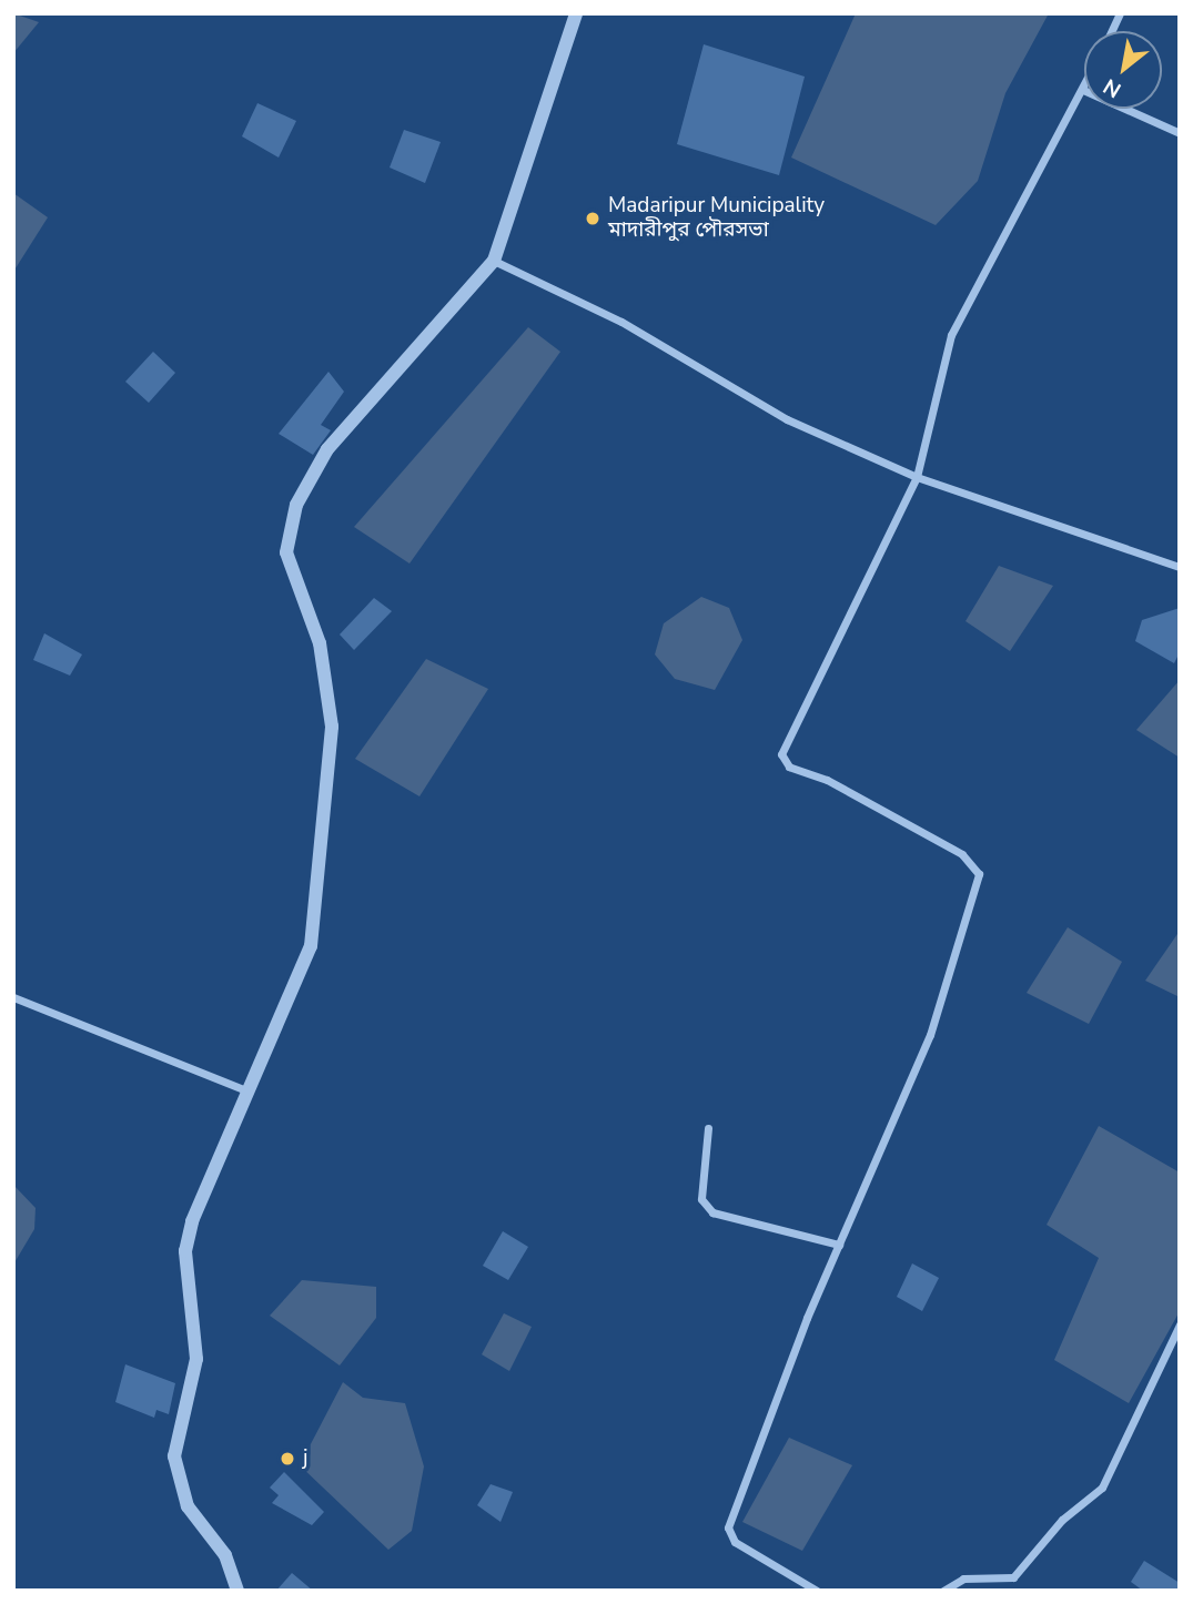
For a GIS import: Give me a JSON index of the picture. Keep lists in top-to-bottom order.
{
  "places": ["Madaripur Municipality মাদারীপুর পৌরসভা", "j"],
  "north": "bottom left"
}
